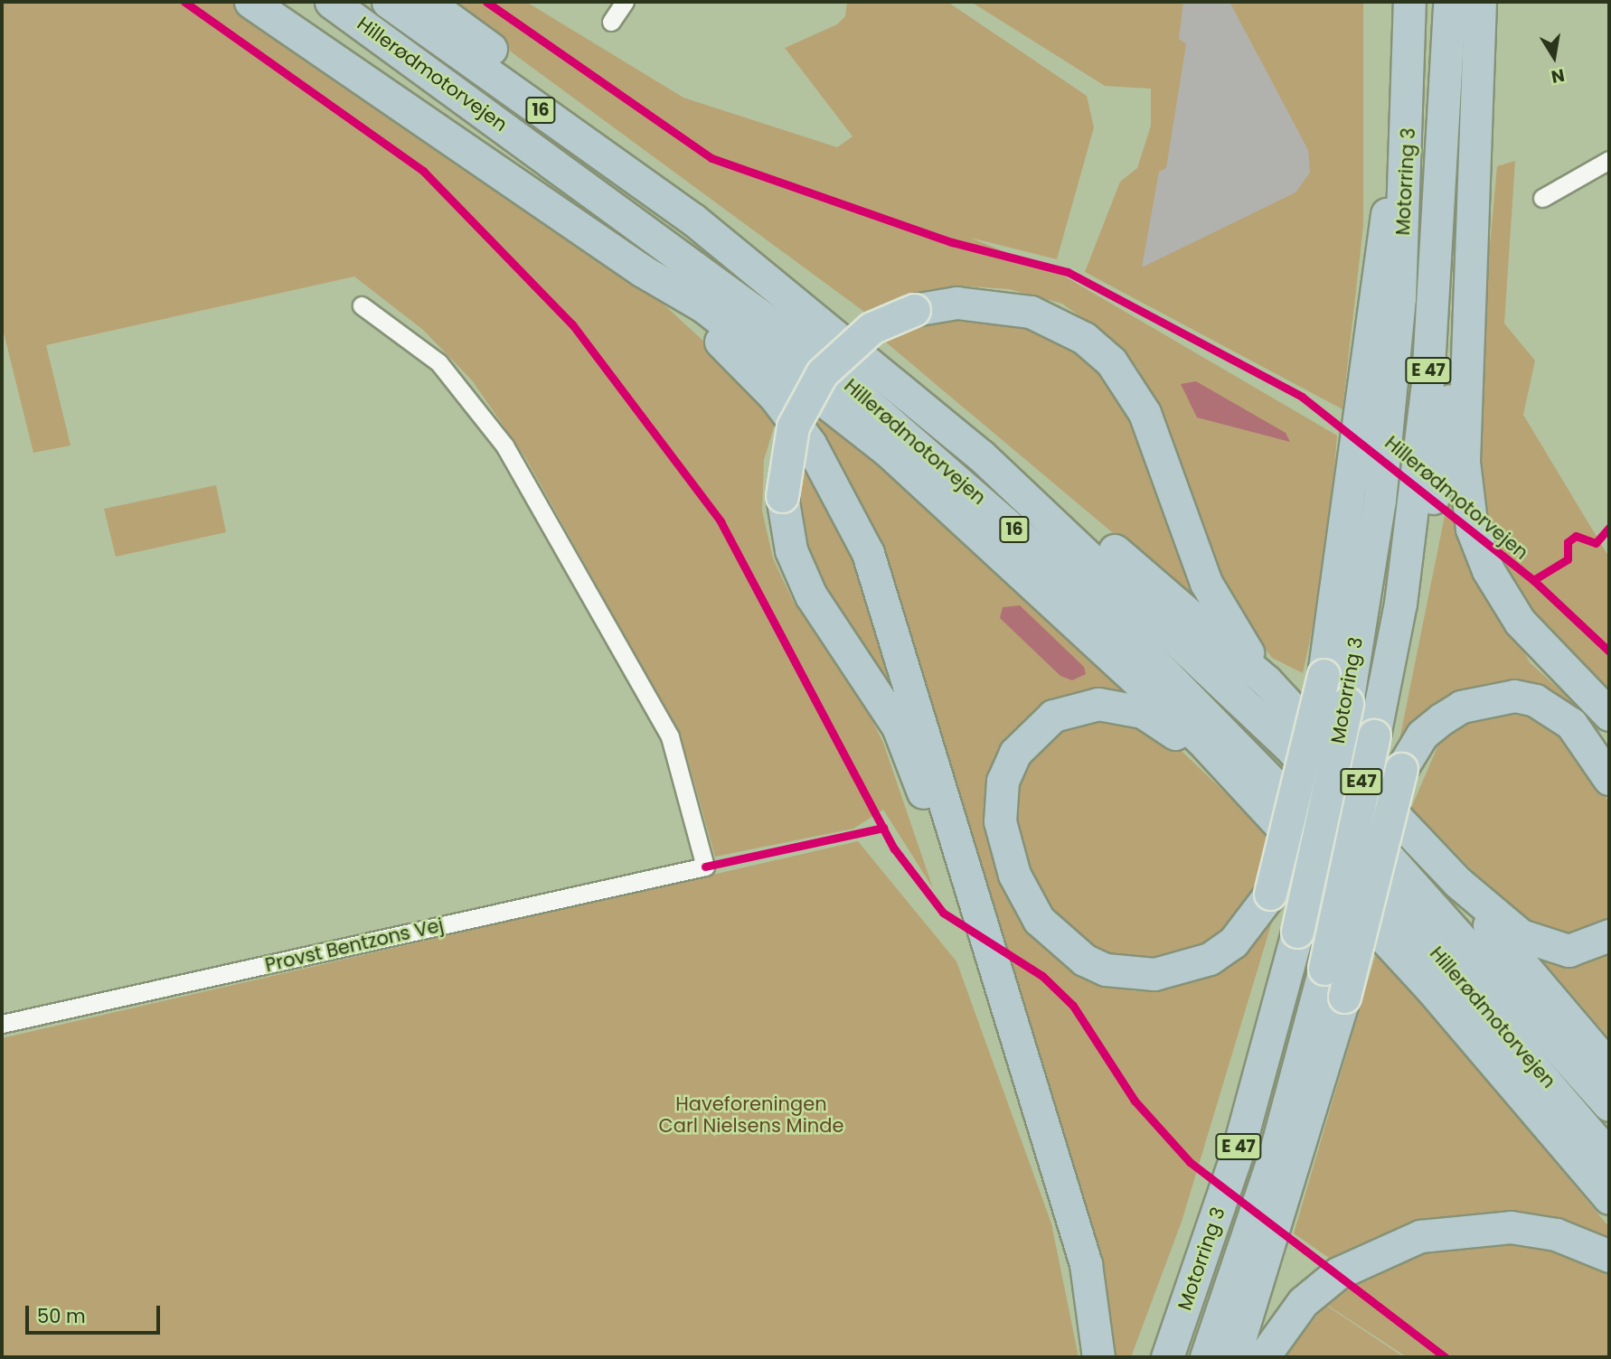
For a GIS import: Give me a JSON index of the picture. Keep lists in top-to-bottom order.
{
  "streets": {
    "highway": [
      "Hillerødmotorvejen",
      "16",
      "Motorring 3",
      "E 47",
      "E47"
    ],
    "street": ["Provst Bentzons Vej"]
  },
  "parks": ["Haveforeningen Carl Nielsens Minde"],
  "scale_bar": "50 m",
  "north": "bottom"
}
